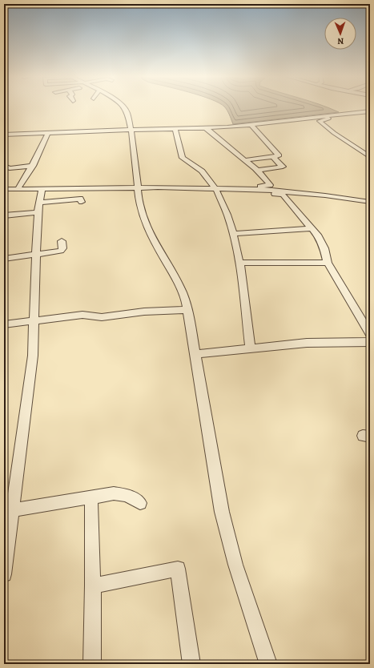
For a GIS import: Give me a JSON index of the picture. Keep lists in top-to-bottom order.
{
  "north": "bottom"
}
